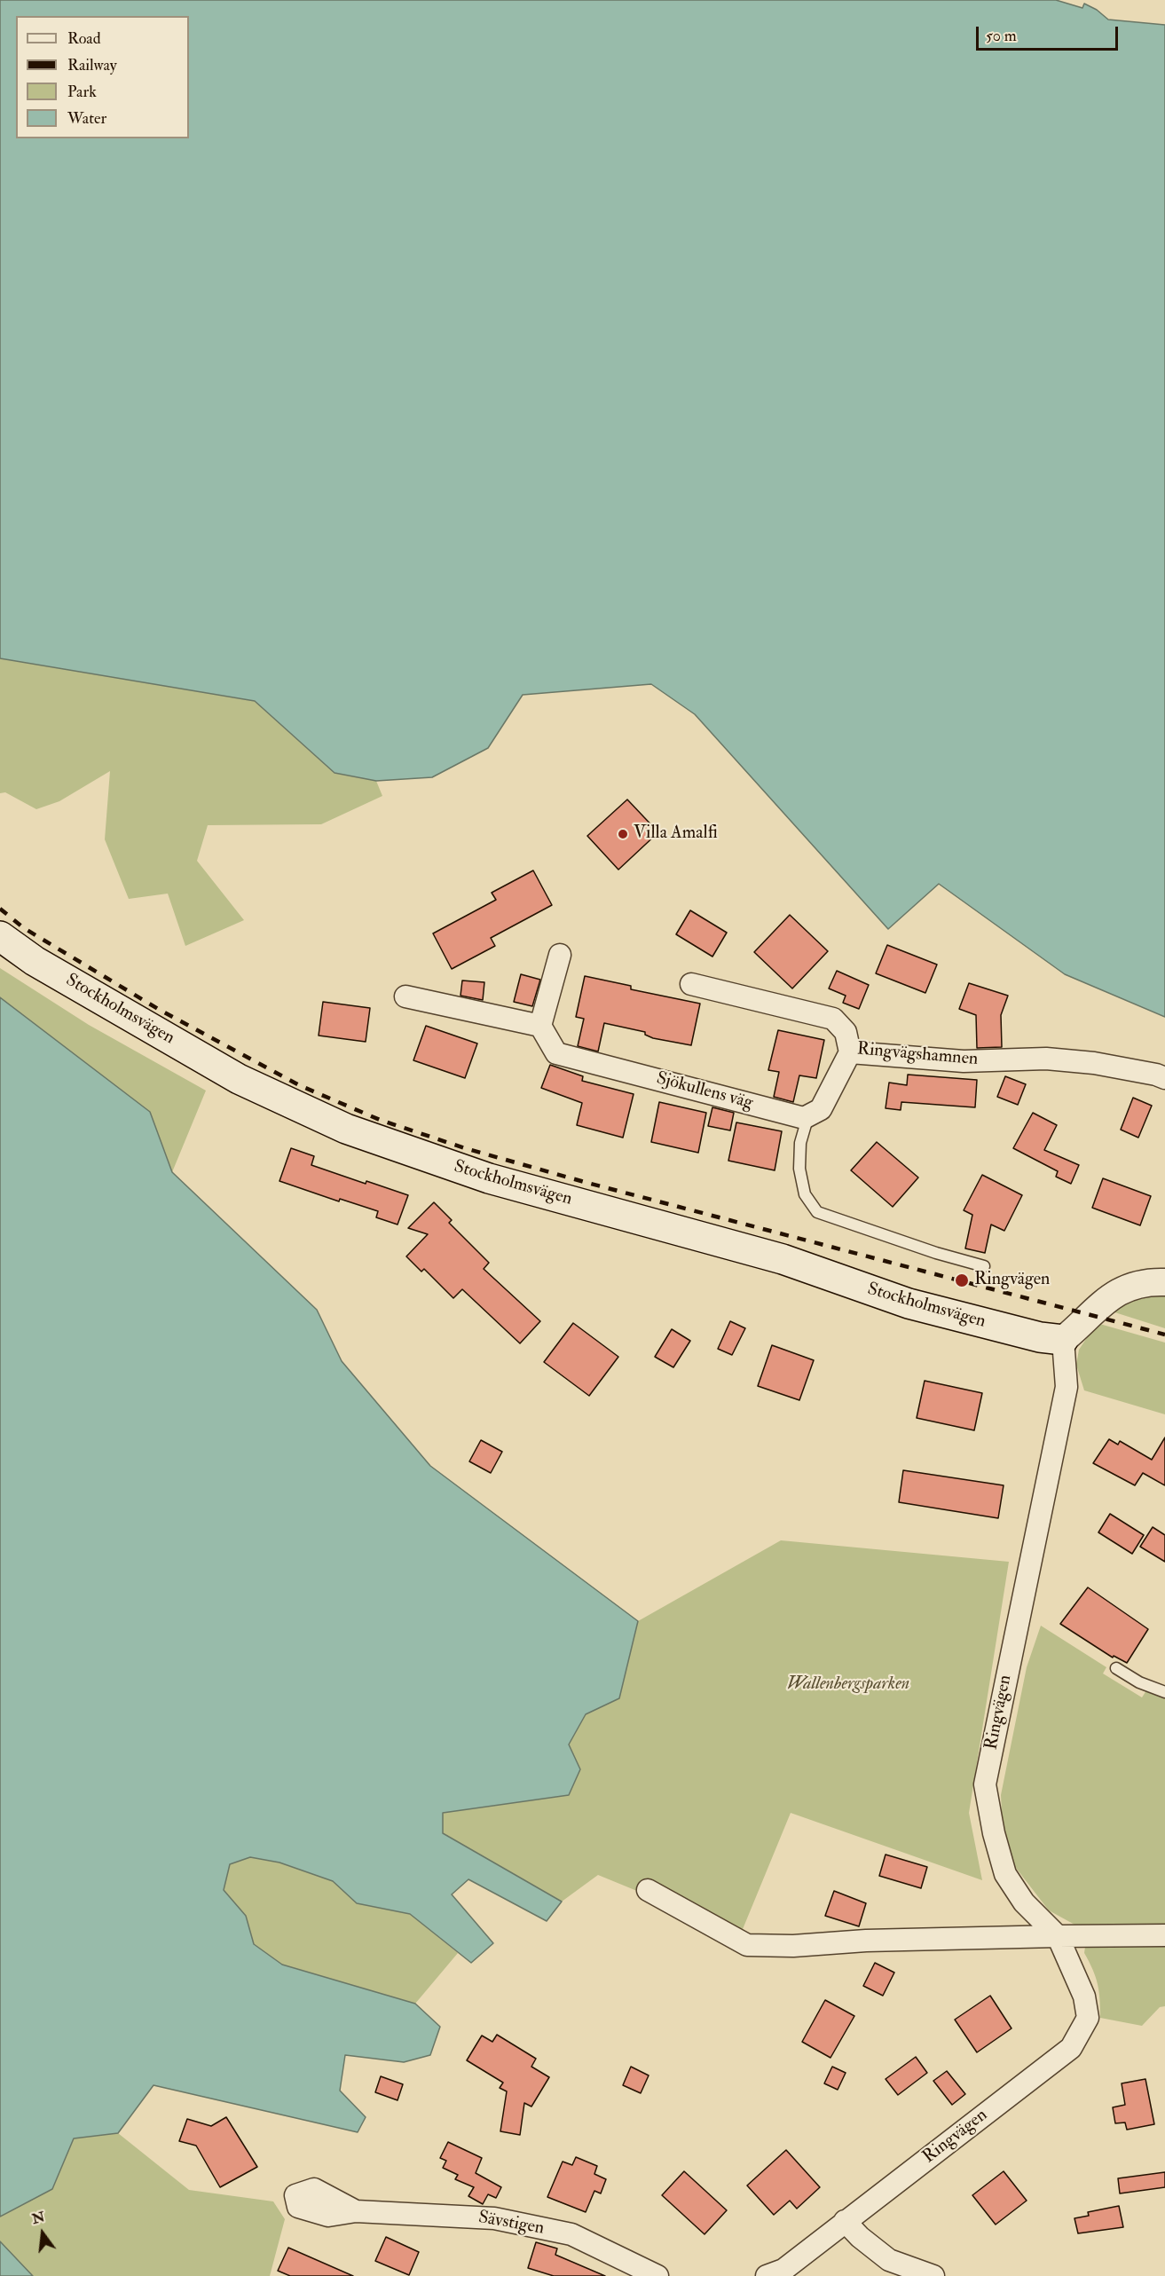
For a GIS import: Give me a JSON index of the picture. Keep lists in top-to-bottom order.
{
  "streets": {
    "main road": ["Stockholmsvägen"],
    "street": [
      "Ringvägshamnen",
      "Sjökullens väg",
      "Ringvägen",
      "Sävstigen"
    ]
  },
  "crossings": [
    ["Stockholmsvägen", "Ringvägen"]
  ],
  "parks": ["Wallenbergsparken"],
  "places": ["Villa Amalfi", "Ringvägen"],
  "legend": [
    "Road",
    "Railway",
    "Park",
    "Water"
  ],
  "scale_bar": "50 m",
  "north": "top"
}
